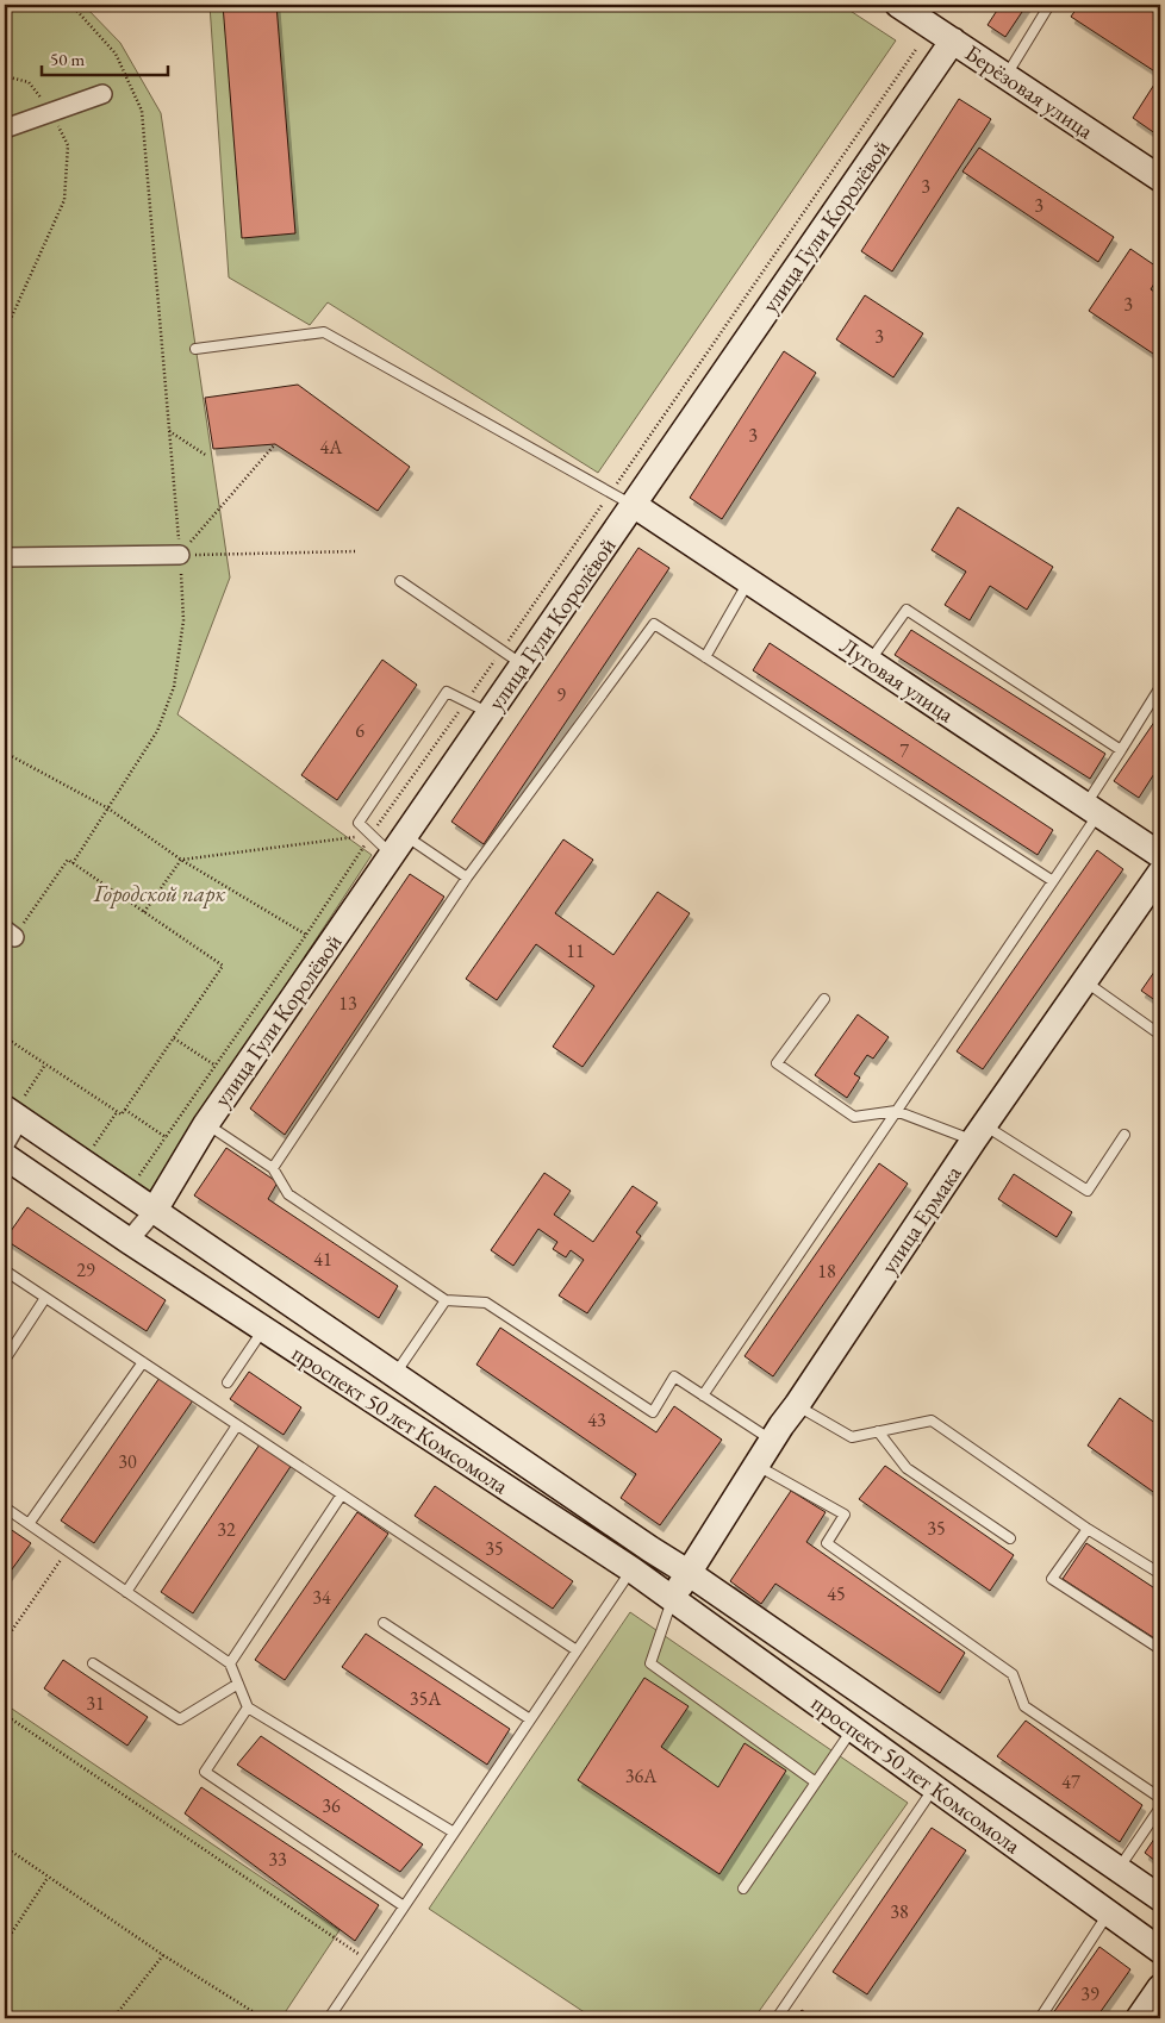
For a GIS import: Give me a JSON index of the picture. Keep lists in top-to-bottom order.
{
  "streets": {
    "street": [
      "Берёзовая улица",
      "улица Гули Королёвой",
      "Луговая улица",
      "улица Ермака",
      "проспект 50 лет Комсомола"
    ]
  },
  "crossings": [
    ["Берёзовая улица", "улица Гули Королёвой"],
    ["улица Гули Королёвой", "Луговая улица"],
    ["улица Гули Королёвой", "проспект 50 лет Комсомола"],
    ["улица Ермака", "проспект 50 лет Комсомола"]
  ],
  "parks": ["Городской парк"],
  "house_numbers": [
    "3",
    "3",
    "3",
    "3",
    "3",
    "4А",
    "9",
    "6",
    "7",
    "11",
    "13",
    "41",
    "29",
    "18",
    "43",
    "30",
    "35",
    "32",
    "35",
    "45",
    "34",
    "35А",
    "31",
    "36А",
    "47",
    "36",
    "33",
    "38",
    "39"
  ],
  "scale_bar": "50 m"
}
